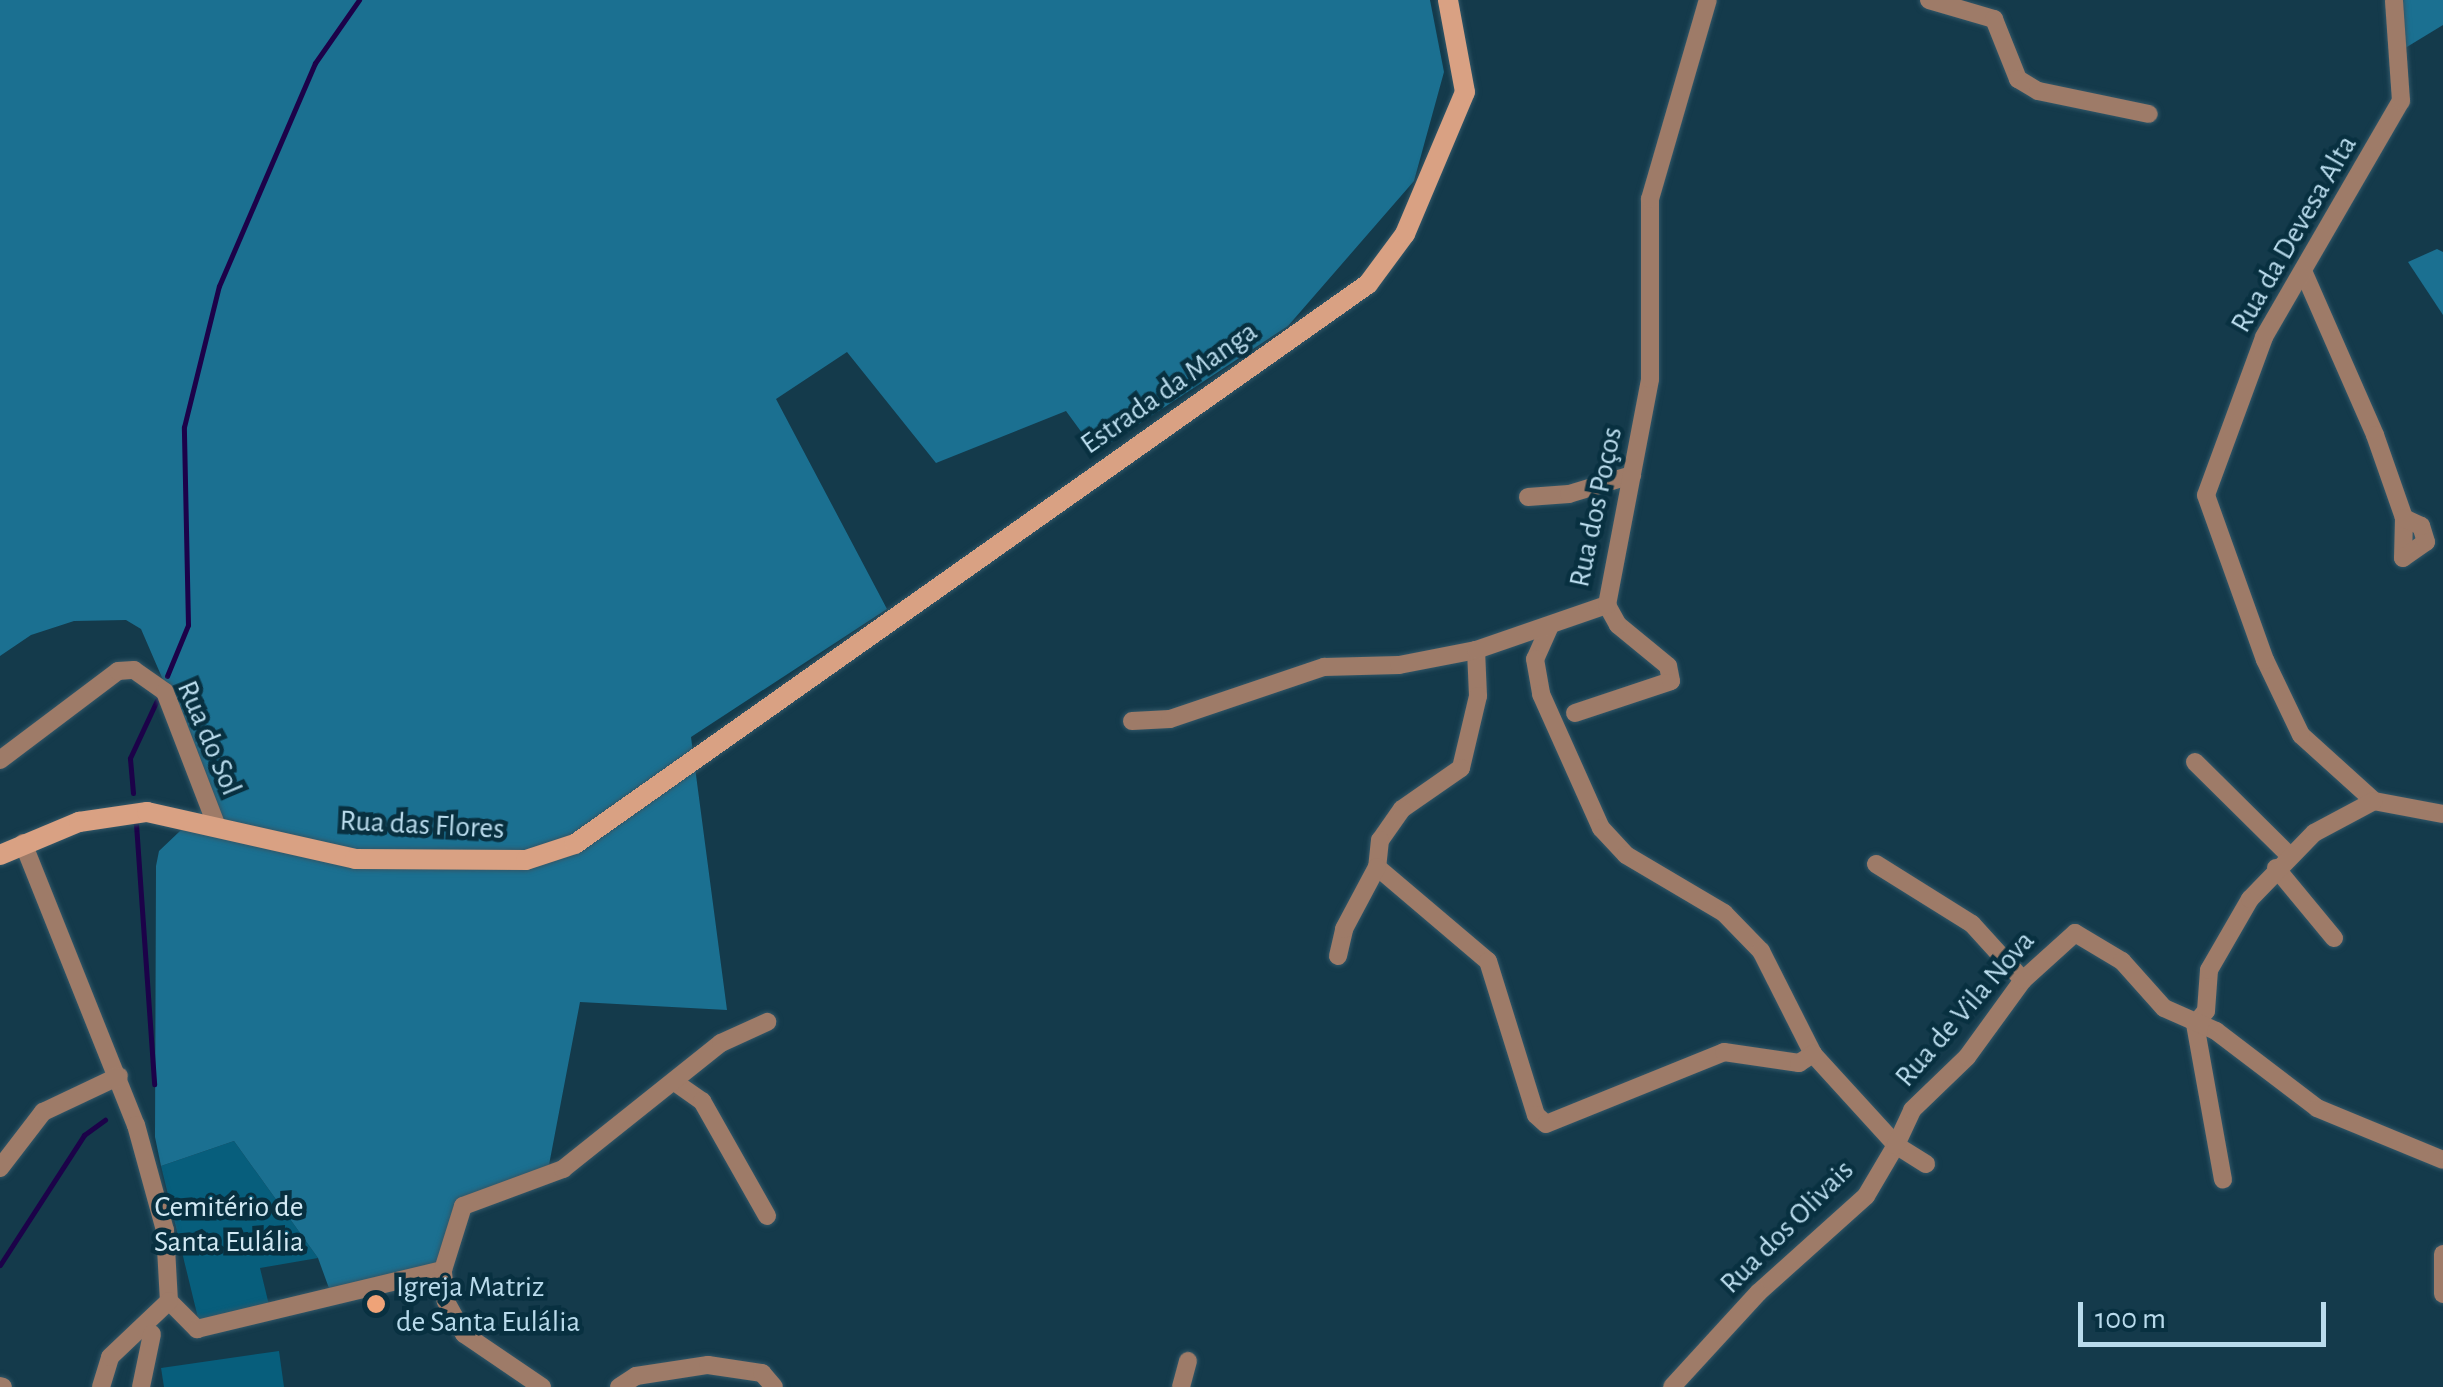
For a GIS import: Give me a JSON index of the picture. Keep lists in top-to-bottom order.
{
  "streets": {
    "street": [
      "Rua da Devesa Alta",
      "Estrada da Manga",
      "Rua dos Poços",
      "Rua do Sol",
      "Rua das Flores",
      "Rua de Vila Nova",
      "Rua dos Olivais"
    ]
  },
  "crossings": [
    ["Estrada da Manga", "Rua das Flores"],
    ["Rua do Sol", "Rua das Flores"],
    ["Rua de Vila Nova", "Rua dos Olivais"]
  ],
  "parks": ["Cemitério de Santa Eulália"],
  "places": ["Igreja Matriz de Santa Eulália"],
  "scale_bar": "100 m"
}
